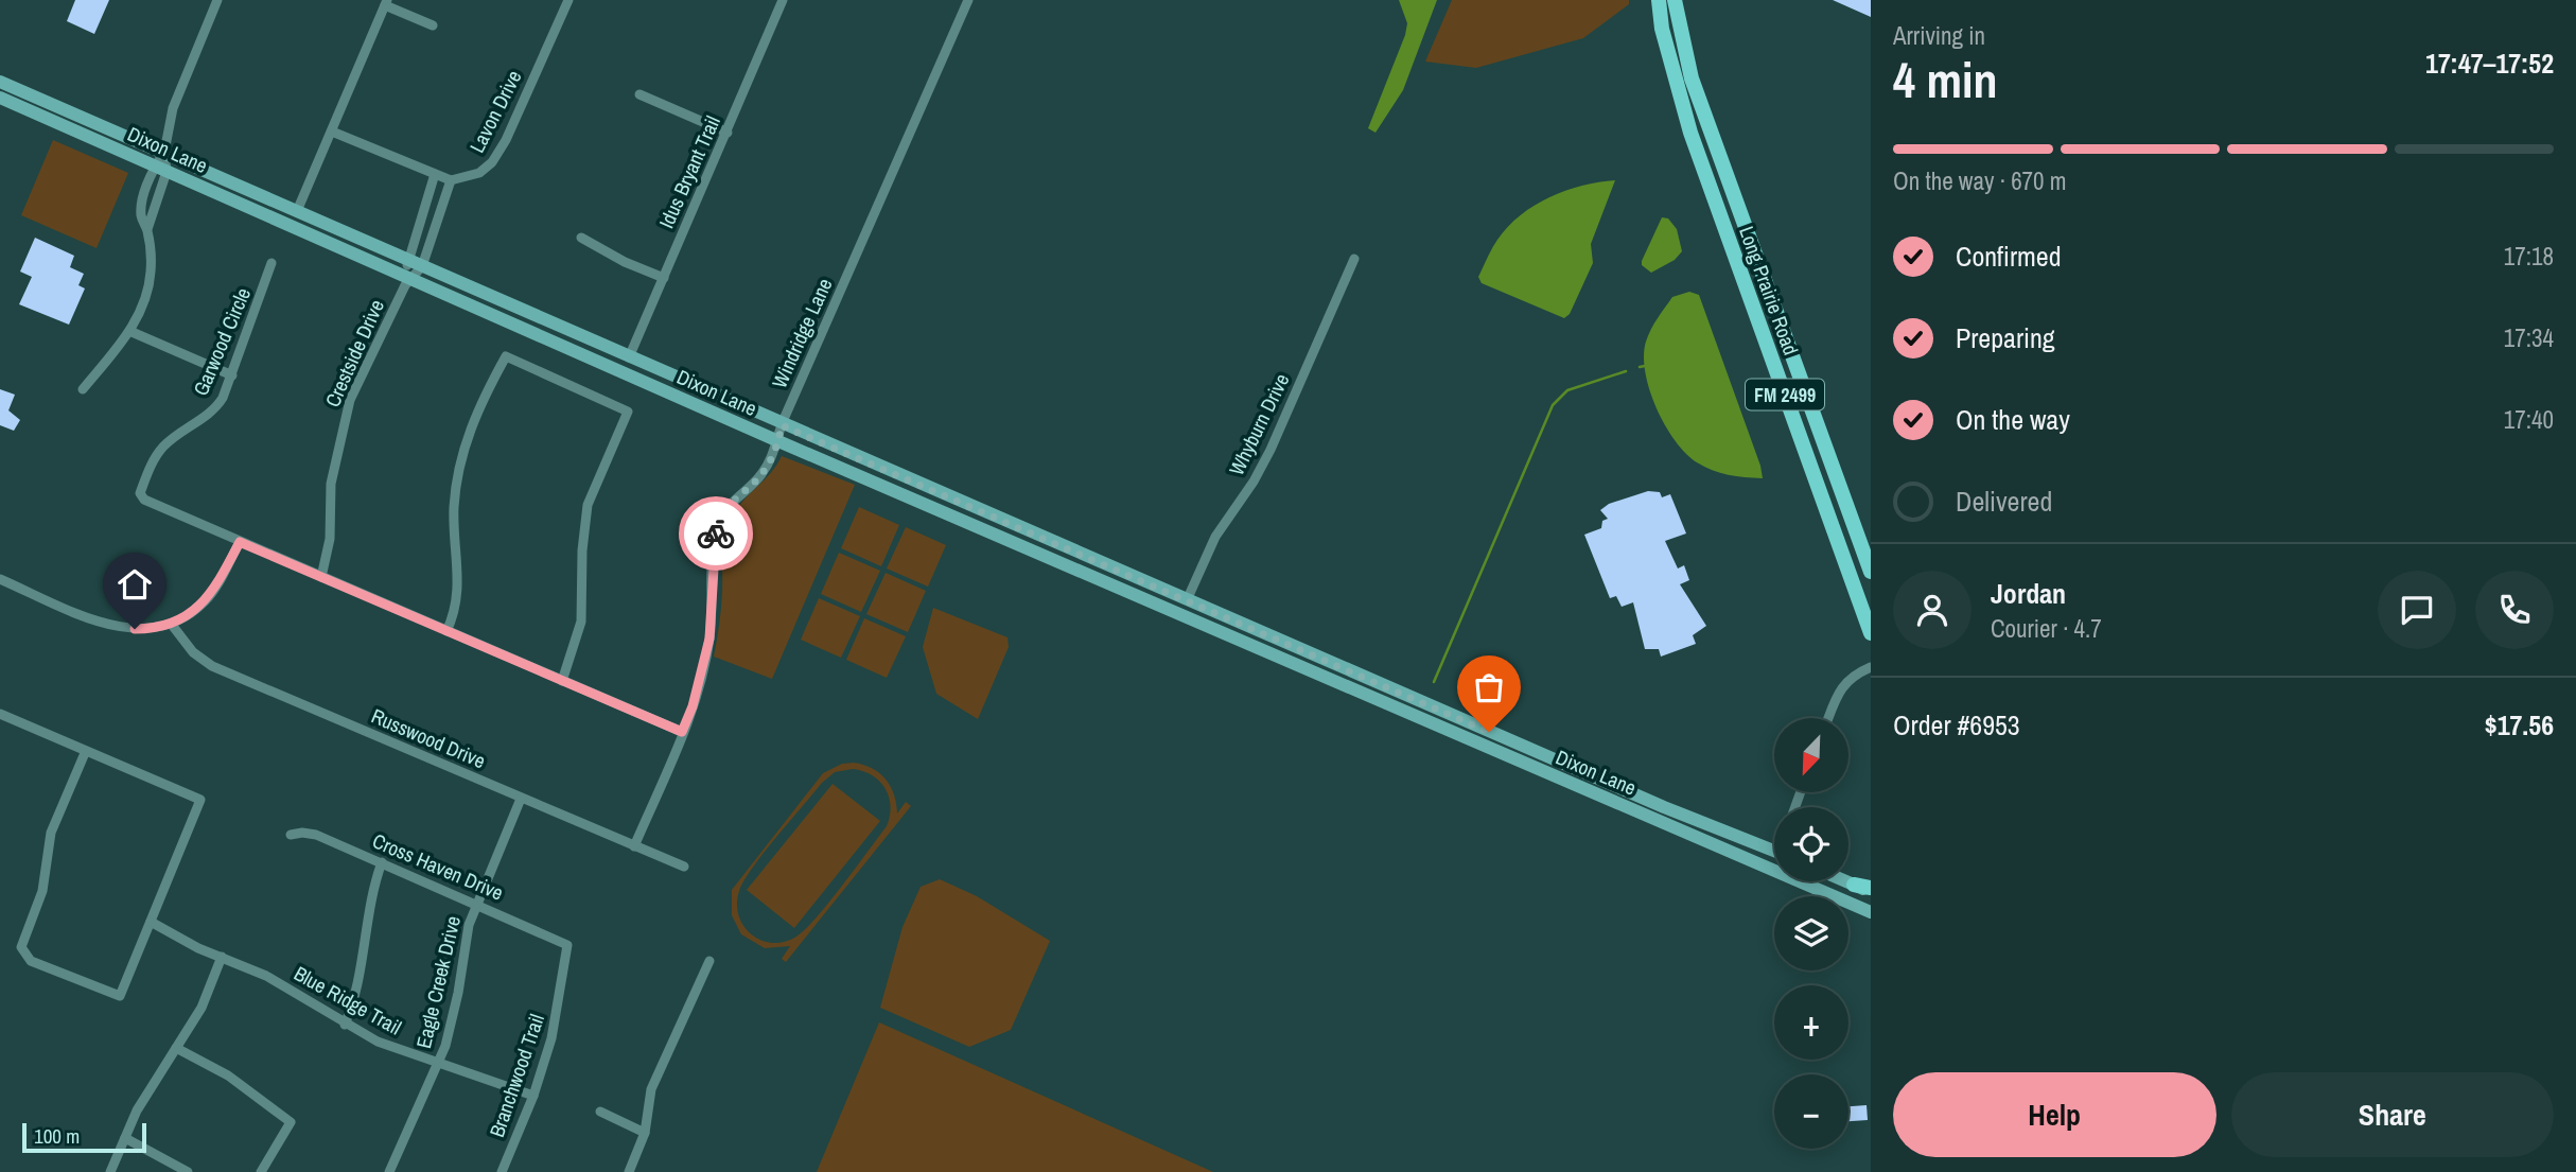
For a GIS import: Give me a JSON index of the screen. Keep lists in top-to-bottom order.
{
  "streets": {
    "main road": ["Dixon Lane", "Long Prairie Road", "FM 2499"],
    "street": [
      "Lavon Drive",
      "Idus Bryant Trail",
      "Windridge Lane",
      "Garwood Circle",
      "Crestside Drive",
      "Whyburn Drive",
      "Russwood Drive",
      "Cross Haven Drive",
      "Eagle Creek Drive",
      "Blue Ridge Trail",
      "Branchwood Trail"
    ]
  },
  "crossings": [
    ["Dixon Lane", "Idus Bryant Trail"],
    ["Dixon Lane", "Windridge Lane"],
    ["Dixon Lane", "Crestside Drive"],
    ["Dixon Lane", "Whyburn Drive"],
    ["Windridge Lane", "Russwood Drive"],
    ["Russwood Drive", "Eagle Creek Drive"],
    ["Cross Haven Drive", "Eagle Creek Drive"],
    ["Cross Haven Drive", "Branchwood Trail"],
    ["Eagle Creek Drive", "Blue Ridge Trail"],
    ["Blue Ridge Trail", "Branchwood Trail"]
  ],
  "scale_bar": "100 m",
  "north": "bottom left",
  "page": {
    "heading": ["4 min", "Arriving in", "17:47–17:52"],
    "panel": [
      "Jordan",
      "Courier · 4.7",
      "Order #6953",
      "$17.56"
    ],
    "bar": "On the way · 670 m",
    "list": [
      ["Confirmed", "17:18"],
      ["Preparing", "17:34"],
      ["On the way", "17:40"],
      "Delivered"
    ],
    "map_buttons": ["+", "−"],
    "buttons": ["Help", "Share"],
    "scale": "100 m"
  }
}
